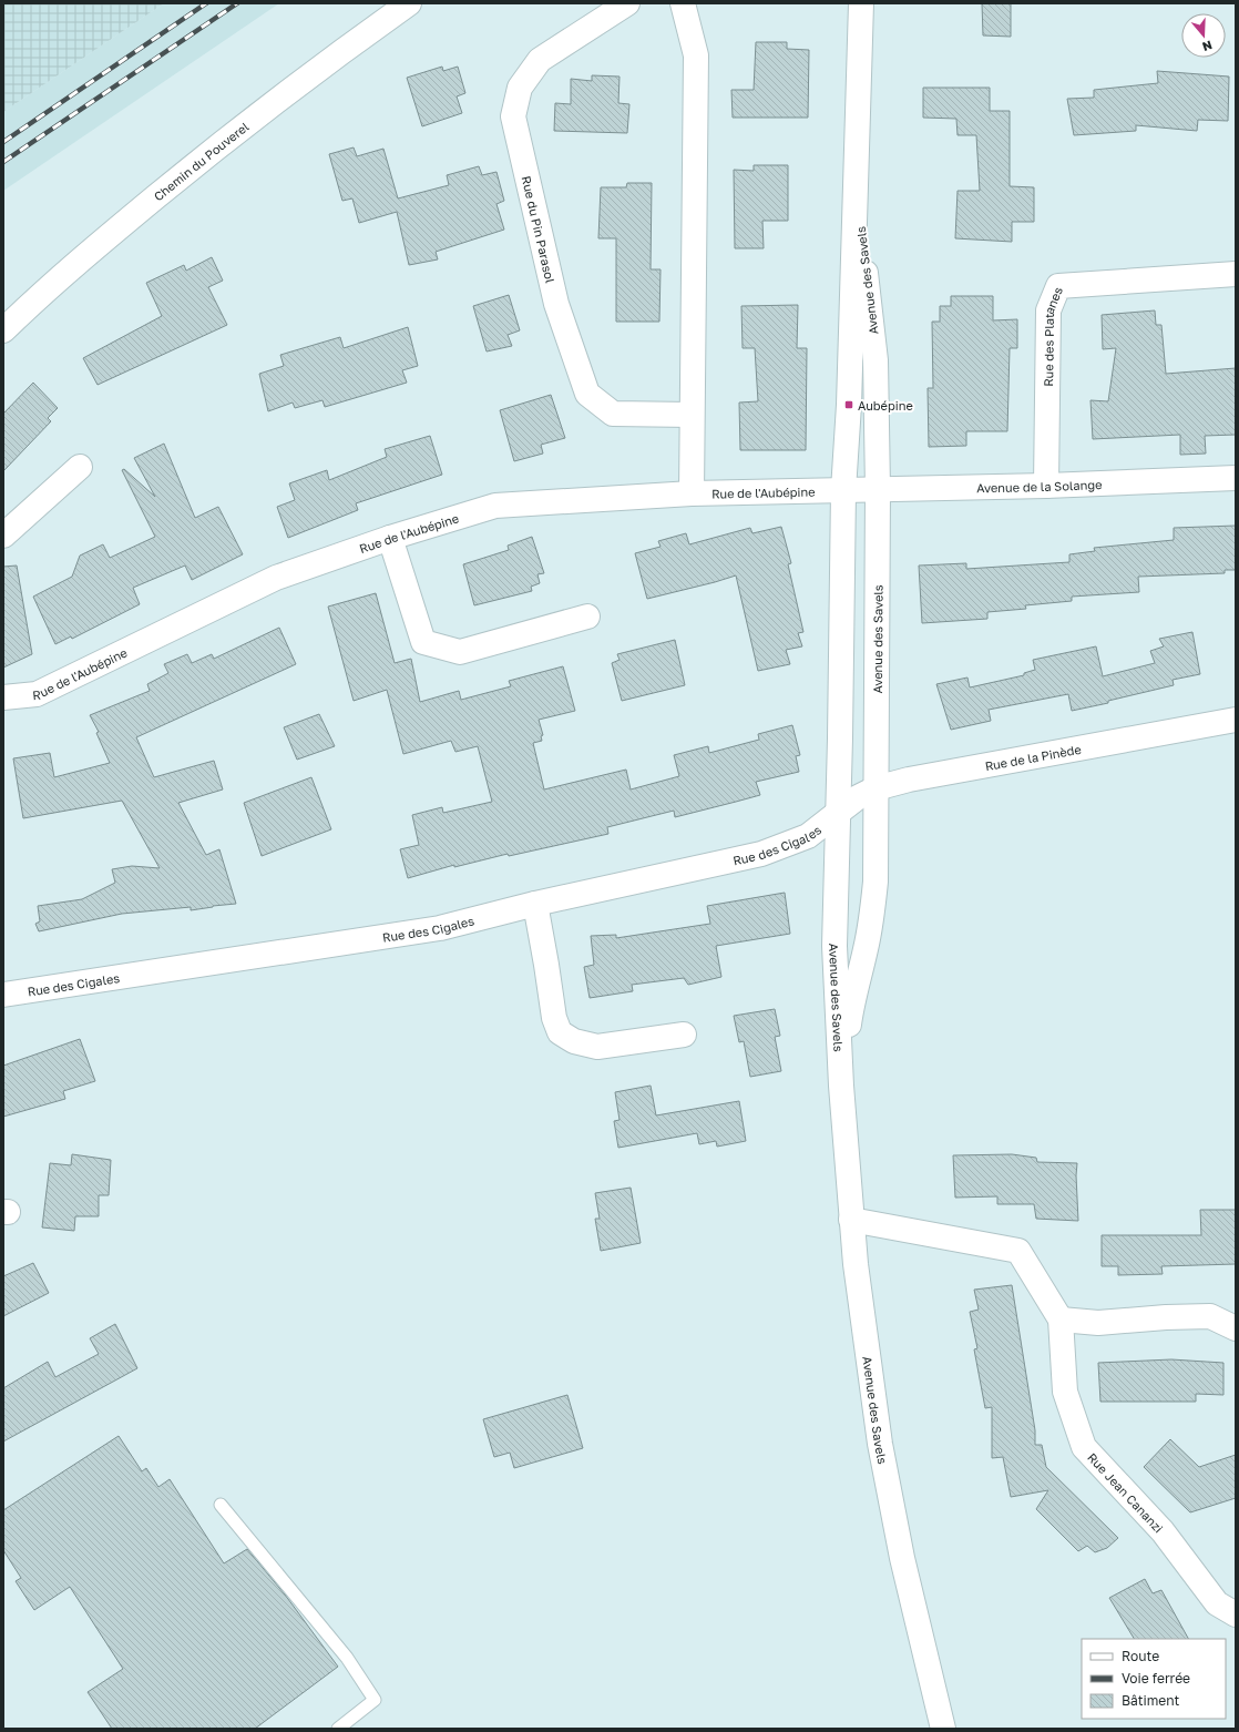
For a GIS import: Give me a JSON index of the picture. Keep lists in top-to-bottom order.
{
  "streets": {
    "street": [
      "Chemin du Pouverel",
      "Rue du Pin Parasol",
      "Avenue des Savels",
      "Rue des Platanes",
      "Avenue de la Solange",
      "Rue de l'Aubépine",
      "Rue de la Pinède",
      "Rue des Cigales",
      "Rue Jean Cananzi"
    ]
  },
  "crossings": [
    ["Avenue des Savels", "Avenue de la Solange"],
    ["Avenue des Savels", "Rue de l'Aubépine"],
    ["Avenue des Savels", "Rue de la Pinède"],
    ["Avenue des Savels", "Rue des Cigales"],
    ["Avenue des Savels", "Rue Jean Cananzi"],
    ["Rue des Platanes", "Avenue de la Solange"],
    ["Avenue de la Solange", "Rue de l'Aubépine"],
    ["Rue de la Pinède", "Rue des Cigales"]
  ],
  "places": {
    "transit": ["Aubépine"]
  },
  "legend": ["Route", "Voie ferrée", "Bâtiment"],
  "north": "bottom"
}
